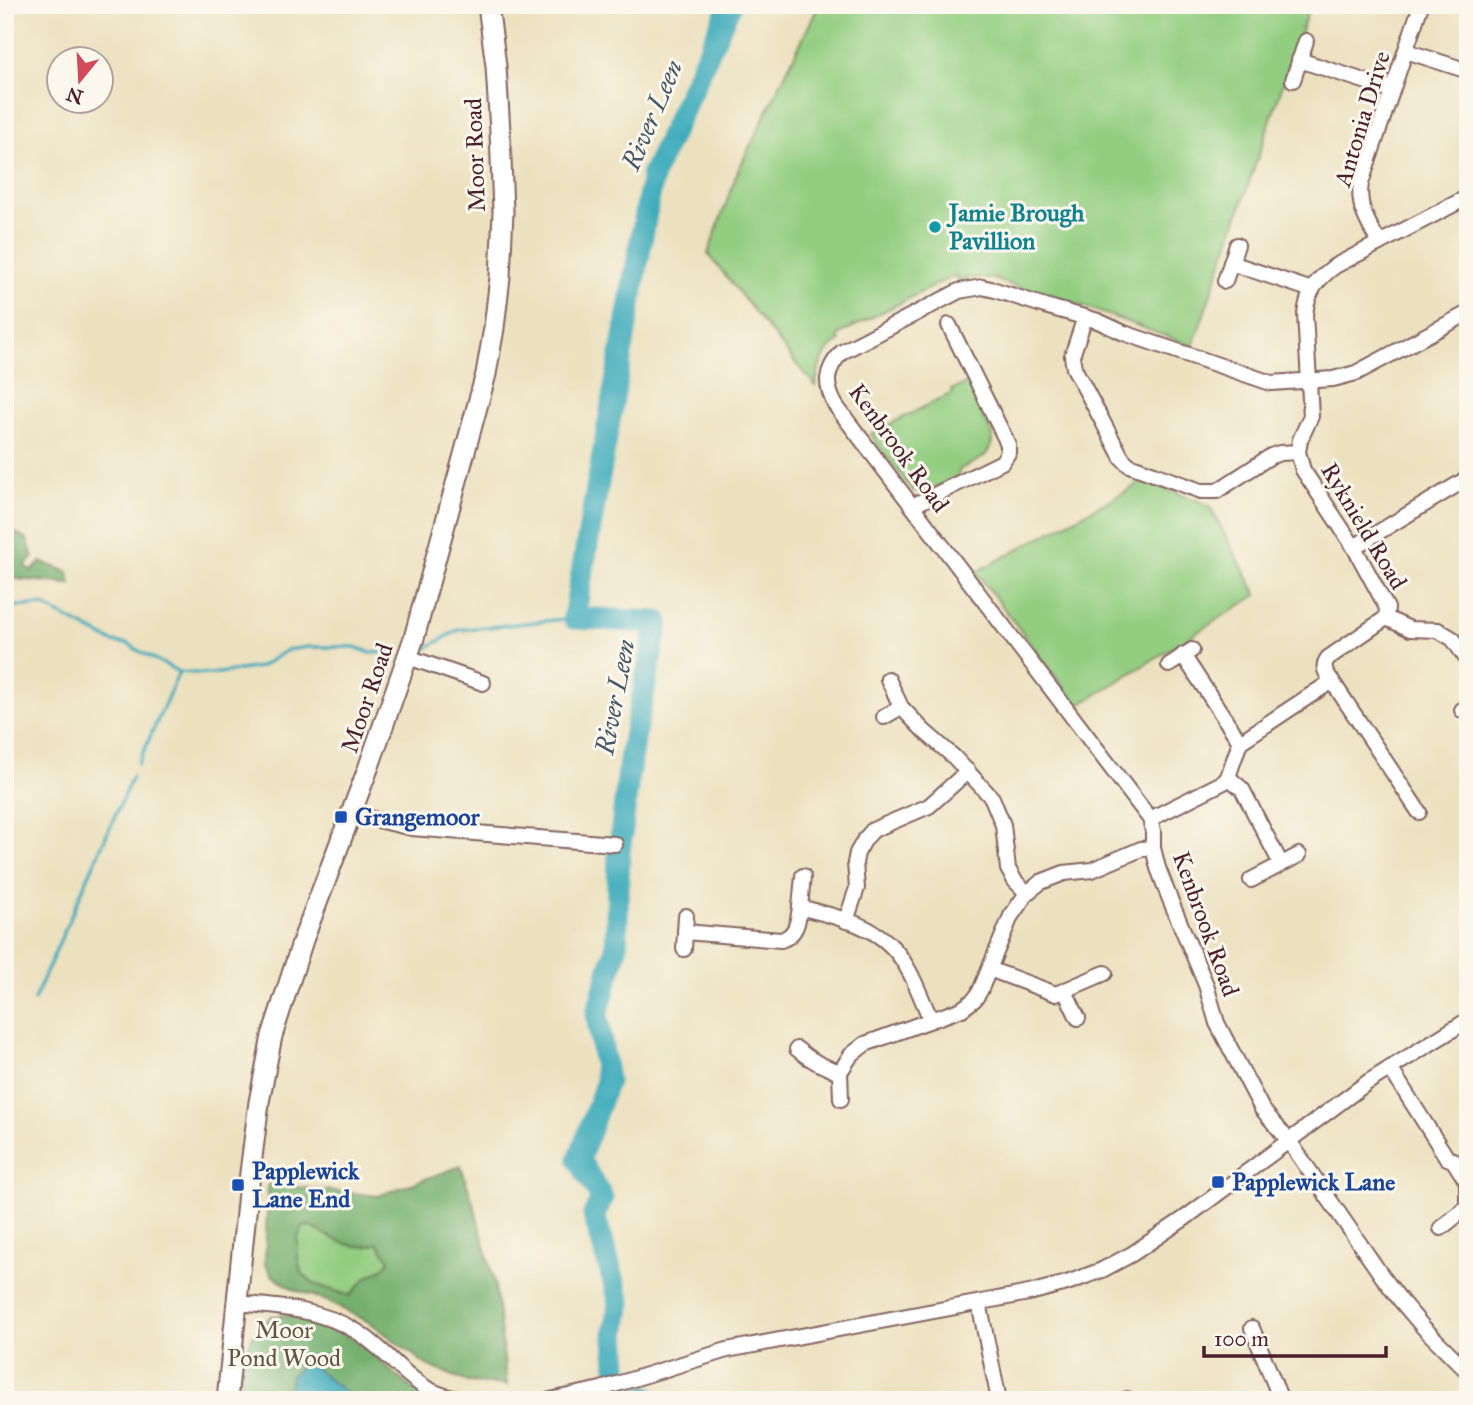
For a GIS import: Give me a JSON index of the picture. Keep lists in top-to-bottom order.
{
  "streets": {
    "main road": ["Moor Road"],
    "street": ["Antonia Drive", "Kenbrook Road", "Ryknield Road"]
  },
  "crossings": [
    ["Kenbrook Road", "Ryknield Road"]
  ],
  "water": ["River Leen"],
  "parks": ["Moor Pond Wood"],
  "places": {
    "other": ["Jamie Brough Pavillion"],
    "transit": ["Grangemoor", "Papplewick Lane", "Papplewick Lane End"]
  },
  "scale_bar": "100 m",
  "north": "bottom"
}
